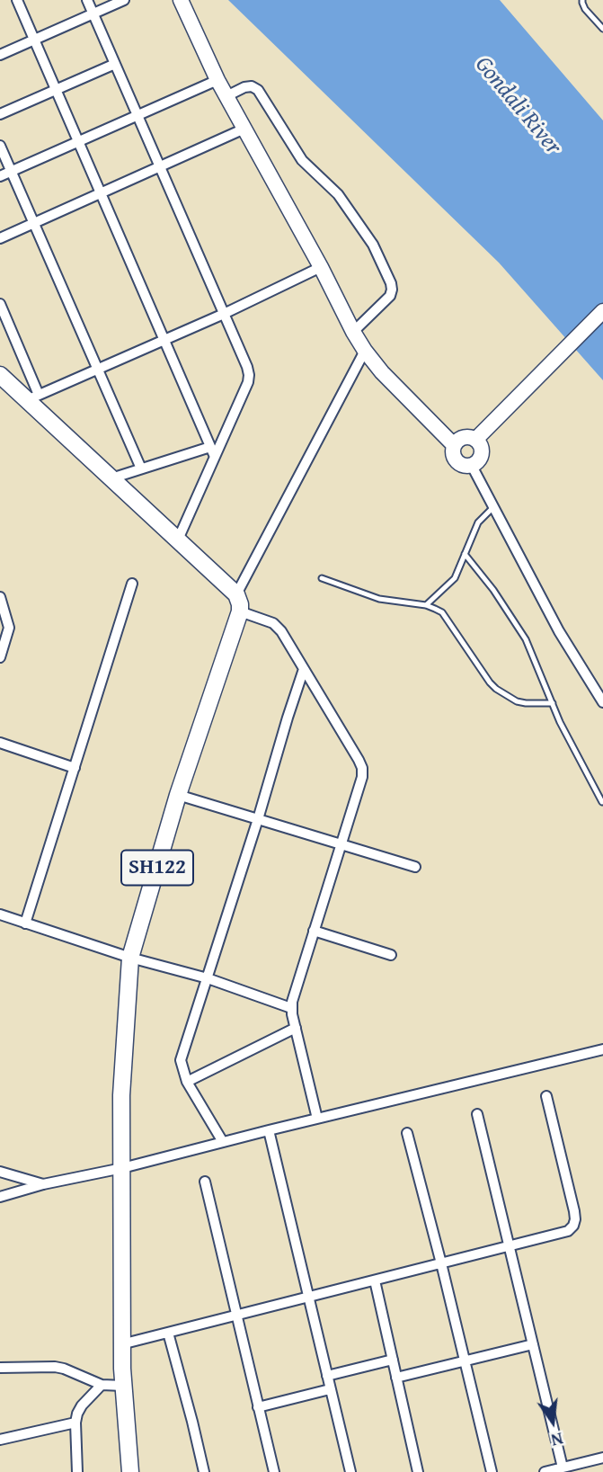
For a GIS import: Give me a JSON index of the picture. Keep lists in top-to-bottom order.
{
  "streets": {
    "main road": ["SH122"]
  },
  "water": ["Gondali River"],
  "north": "bottom"
}
